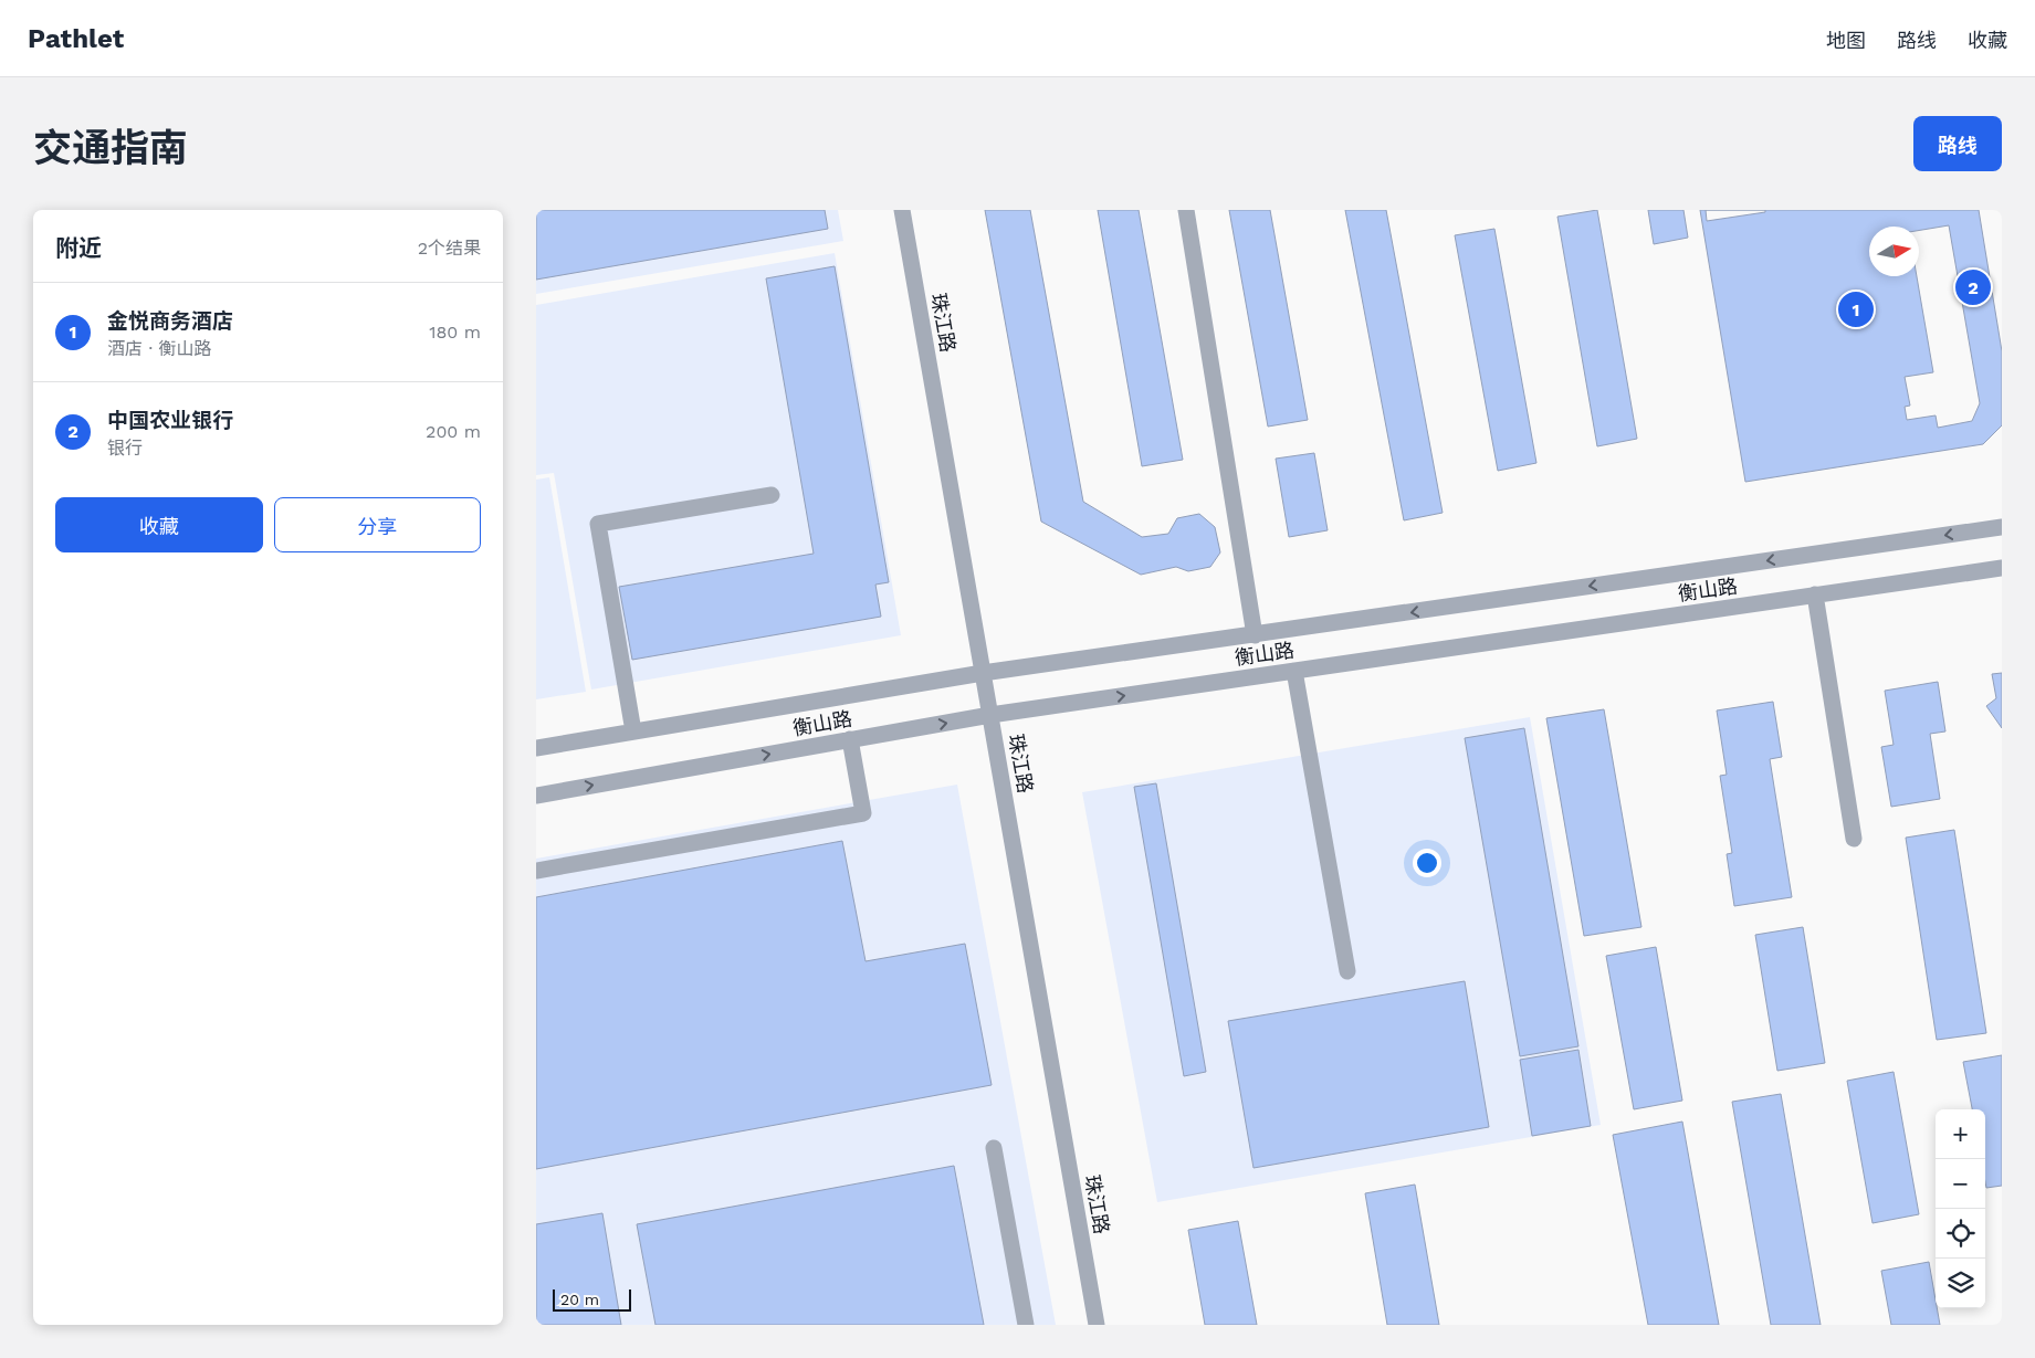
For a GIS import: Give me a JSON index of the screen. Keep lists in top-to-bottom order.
{
  "streets": {
    "street": ["珠江路", "衡山路"]
  },
  "crossings": [
    ["珠江路", "衡山路"]
  ],
  "scale_bar": "20 m",
  "north": "right",
  "page": {
    "header": "Pathlet",
    "nav": ["地图", "路线", "收藏"],
    "title": "交通指南",
    "buttons": [
      "路线",
      ["收藏", "分享"]
    ],
    "heading": ["附近", "2个结果"],
    "pins": ["2", "1"],
    "list": [
      {
        "mark": "1",
        "name": "金悦商务酒店",
        "note": "酒店 · 衡山路",
        "value": "180 m"
      },
      {
        "mark": "2",
        "name": "中国农业银行",
        "note": "银行",
        "value": "200 m"
      }
    ],
    "map_buttons": ["+", "−"],
    "scale": "20 m"
  }
}
